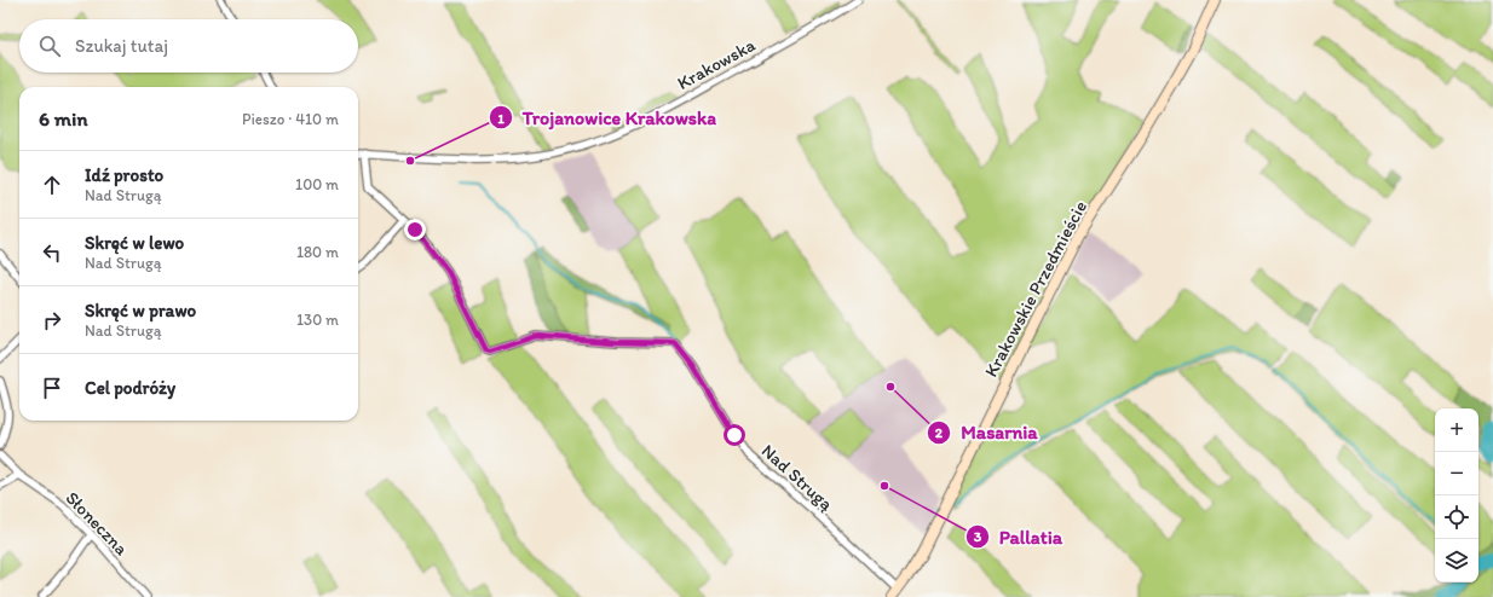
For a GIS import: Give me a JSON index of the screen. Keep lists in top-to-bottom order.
{
  "streets": {
    "main road": ["Krakowskie Przedmieście"],
    "street": ["Krakowska", "Nad Strugą", "Słoneczna"]
  },
  "crossings": [
    ["Krakowska", "Nad Strugą"],
    ["Krakowskie Przedmieście", "Nad Strugą"]
  ],
  "places": ["Trojanowice Krakowska", "Masarnia", "Pallatia"],
  "page": {
    "search": "Szukaj tutaj",
    "heading": ["6 min", "Pieszo · 410 m"],
    "list": [
      ["Idź prosto", "Nad Strugą", "100 m"],
      ["Skręć w lewo", "Nad Strugą", "180 m"],
      ["Skręć w prawo", "Nad Strugą", "130 m"],
      "Cel podróży"
    ],
    "map_buttons": ["+", "−"]
  }
}
